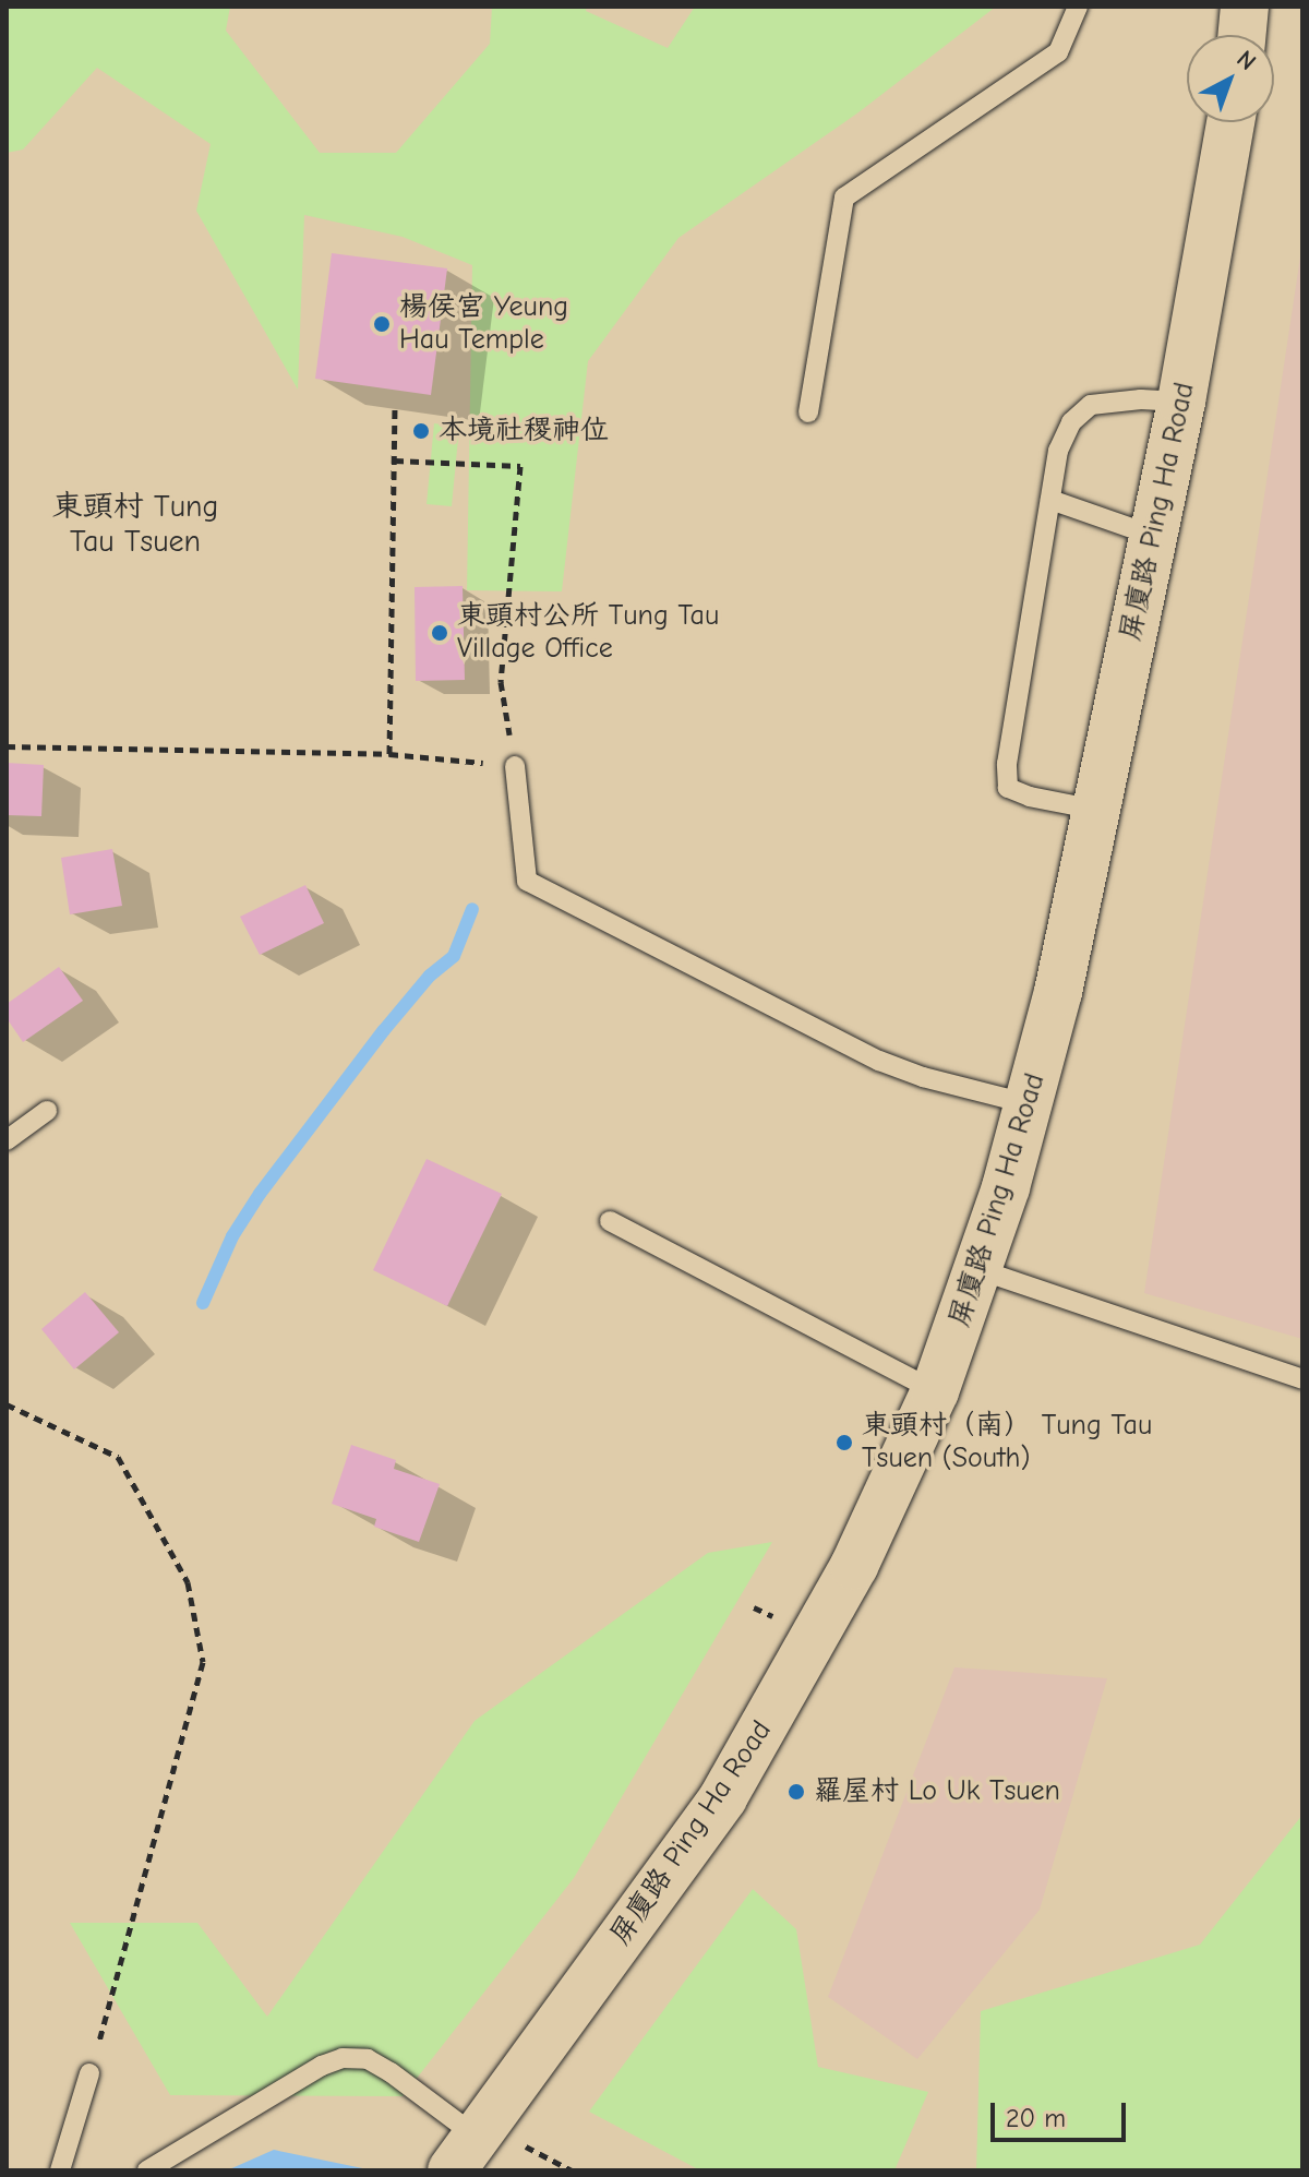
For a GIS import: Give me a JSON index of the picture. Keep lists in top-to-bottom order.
{
  "streets": {
    "street": ["屏廈路 Ping Ha Road"]
  },
  "districts": ["東頭村 Tung Tau Tsuen"],
  "places": [
    "楊侯宮 Yeung Hau Temple",
    "本境社稷神位",
    "東頭村公所 Tung Tau Village Office",
    "東頭村（南） Tung Tau Tsuen (South)",
    "羅屋村 Lo Uk Tsuen"
  ],
  "scale_bar": "20 m",
  "north": "top right"
}
